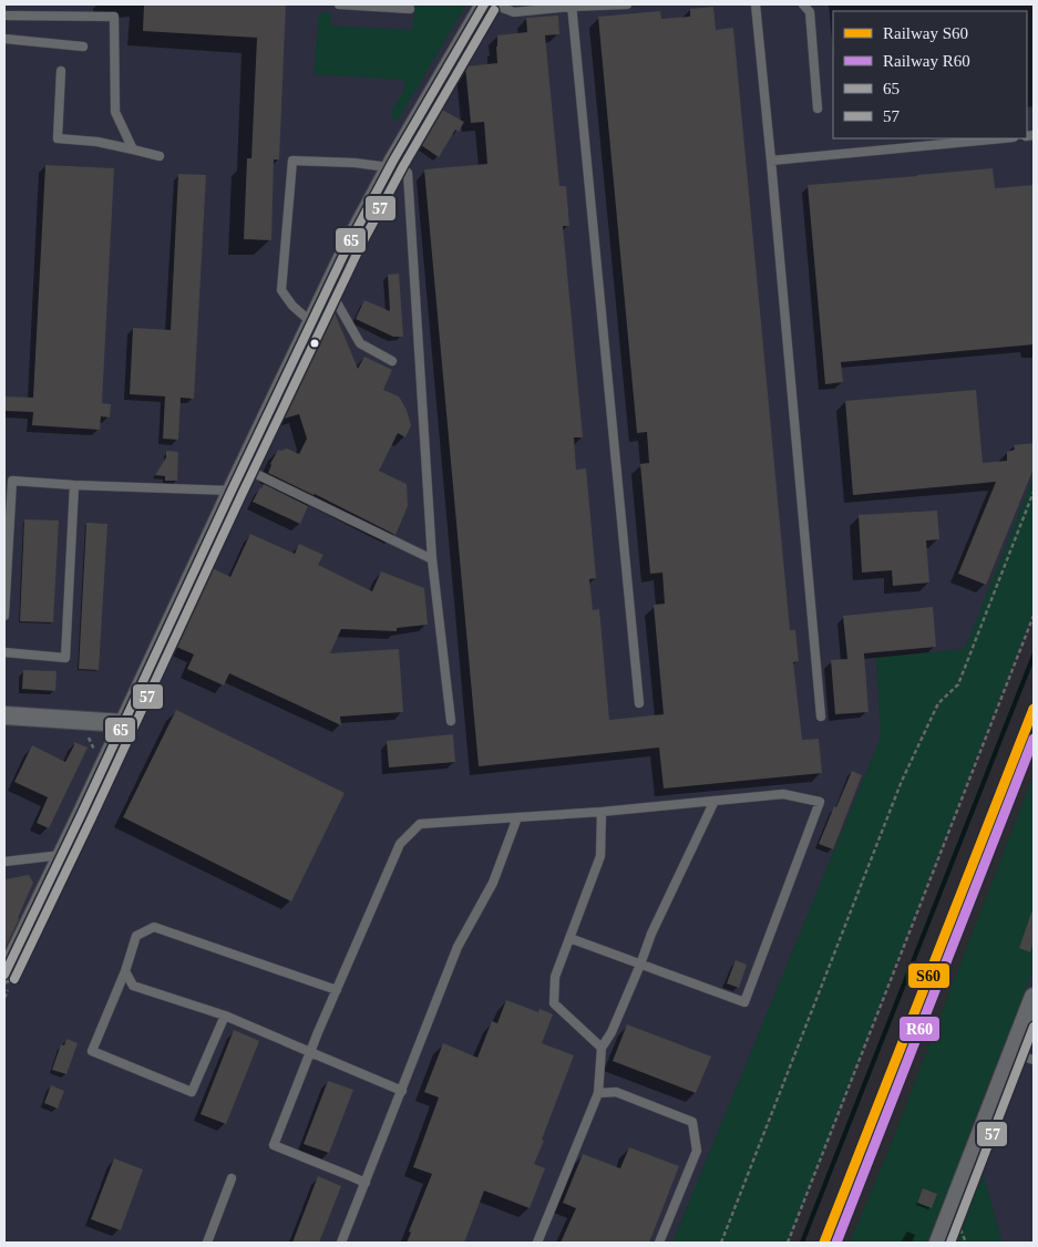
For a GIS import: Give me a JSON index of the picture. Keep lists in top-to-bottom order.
{
  "lines": [
    "transit line 65",
    "transit line 57",
    "rail line S60",
    "rail line R60"
  ],
  "legend": [
    "Railway S60",
    "Railway R60",
    "65",
    "57"
  ]
}
